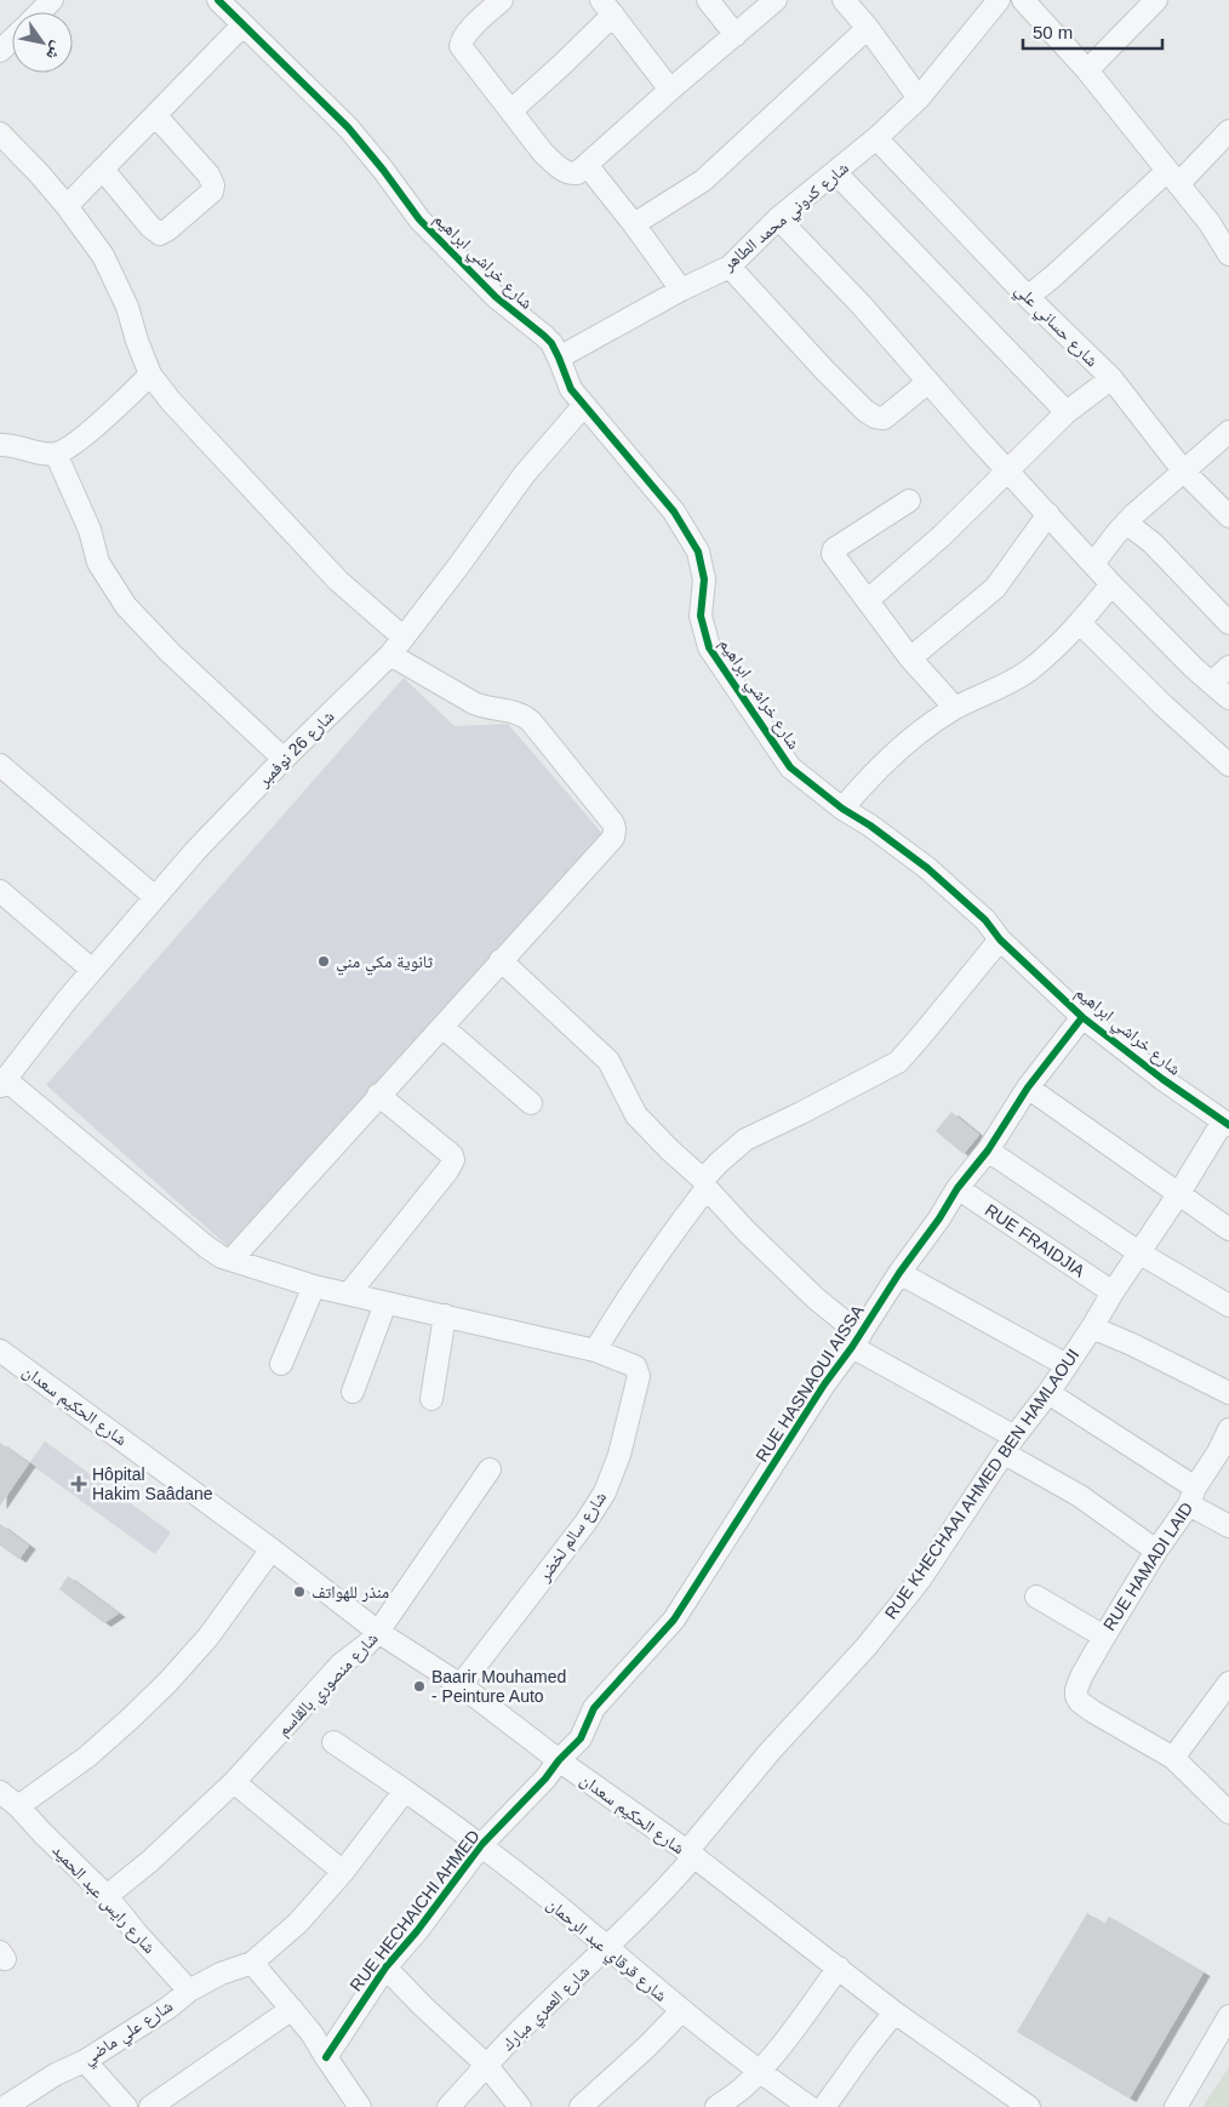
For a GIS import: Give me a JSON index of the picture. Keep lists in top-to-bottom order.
{
  "streets": {
    "street": [
      "شارع كدوني محمد الطاهر",
      "شارع خراشي ابراهيم",
      "شارع حساني علي",
      "شارع 26 نوفمبر",
      "RUE FRAIDJIA",
      "RUE HASNAOUI AISSA",
      "شارع الحكيم سعدان",
      "RUE KHECHAAI AHMED BEN HAMLAOUI",
      "شارع سالم لخضر",
      "RUE HAMADI LAID",
      "شارع منصوري بالقاسم",
      "شارع رايس عبد الحميد",
      "RUE HECHAICHI AHMED",
      "شارع قرقاي عبد الرحمان",
      "شارع العمري مبارك",
      "شارع علي ماضي"
    ]
  },
  "crossings": [
    ["شارع كدوني محمد الطاهر", "شارع خراشي ابراهيم"],
    ["شارع كدوني محمد الطاهر", "شارع حساني علي"],
    ["شارع خراشي ابراهيم", "شارع 26 نوفمبر"],
    ["شارع خراشي ابراهيم", "RUE HASNAOUI AISSA"],
    ["شارع خراشي ابراهيم", "RUE KHECHAAI AHMED BEN HAMLAOUI"],
    ["RUE FRAIDJIA", "RUE HASNAOUI AISSA"],
    ["RUE FRAIDJIA", "RUE KHECHAAI AHMED BEN HAMLAOUI"],
    ["RUE HASNAOUI AISSA", "شارع الحكيم سعدان"],
    ["RUE HASNAOUI AISSA", "RUE HECHAICHI AHMED"],
    ["شارع الحكيم سعدان", "RUE KHECHAAI AHMED BEN HAMLAOUI"],
    ["شارع الحكيم سعدان", "شارع سالم لخضر"],
    ["شارع الحكيم سعدان", "شارع منصوري بالقاسم"],
    ["شارع الحكيم سعدان", "RUE HECHAICHI AHMED"],
    ["شارع الحكيم سعدان", "شارع العمري مبارك"],
    ["RUE KHECHAAI AHMED BEN HAMLAOUI", "شارع العمري مبارك"],
    ["شارع منصوري بالقاسم", "شارع رايس عبد الحميد"],
    ["شارع رايس عبد الحميد", "شارع علي ماضي"],
    ["RUE HECHAICHI AHMED", "شارع قرقاي عبد الرحمان"],
    ["شارع قرقاي عبد الرحمان", "شارع العمري مبارك"]
  ],
  "places": {
    "other": ["ثانوية مكي مني", "منذر للهواتف", "Baarir Mouhamed - Peinture Auto"],
    "health": ["Hôpital Hakim Saâdane"]
  },
  "scale_bar": "50 m",
  "north": "bottom right"
}
